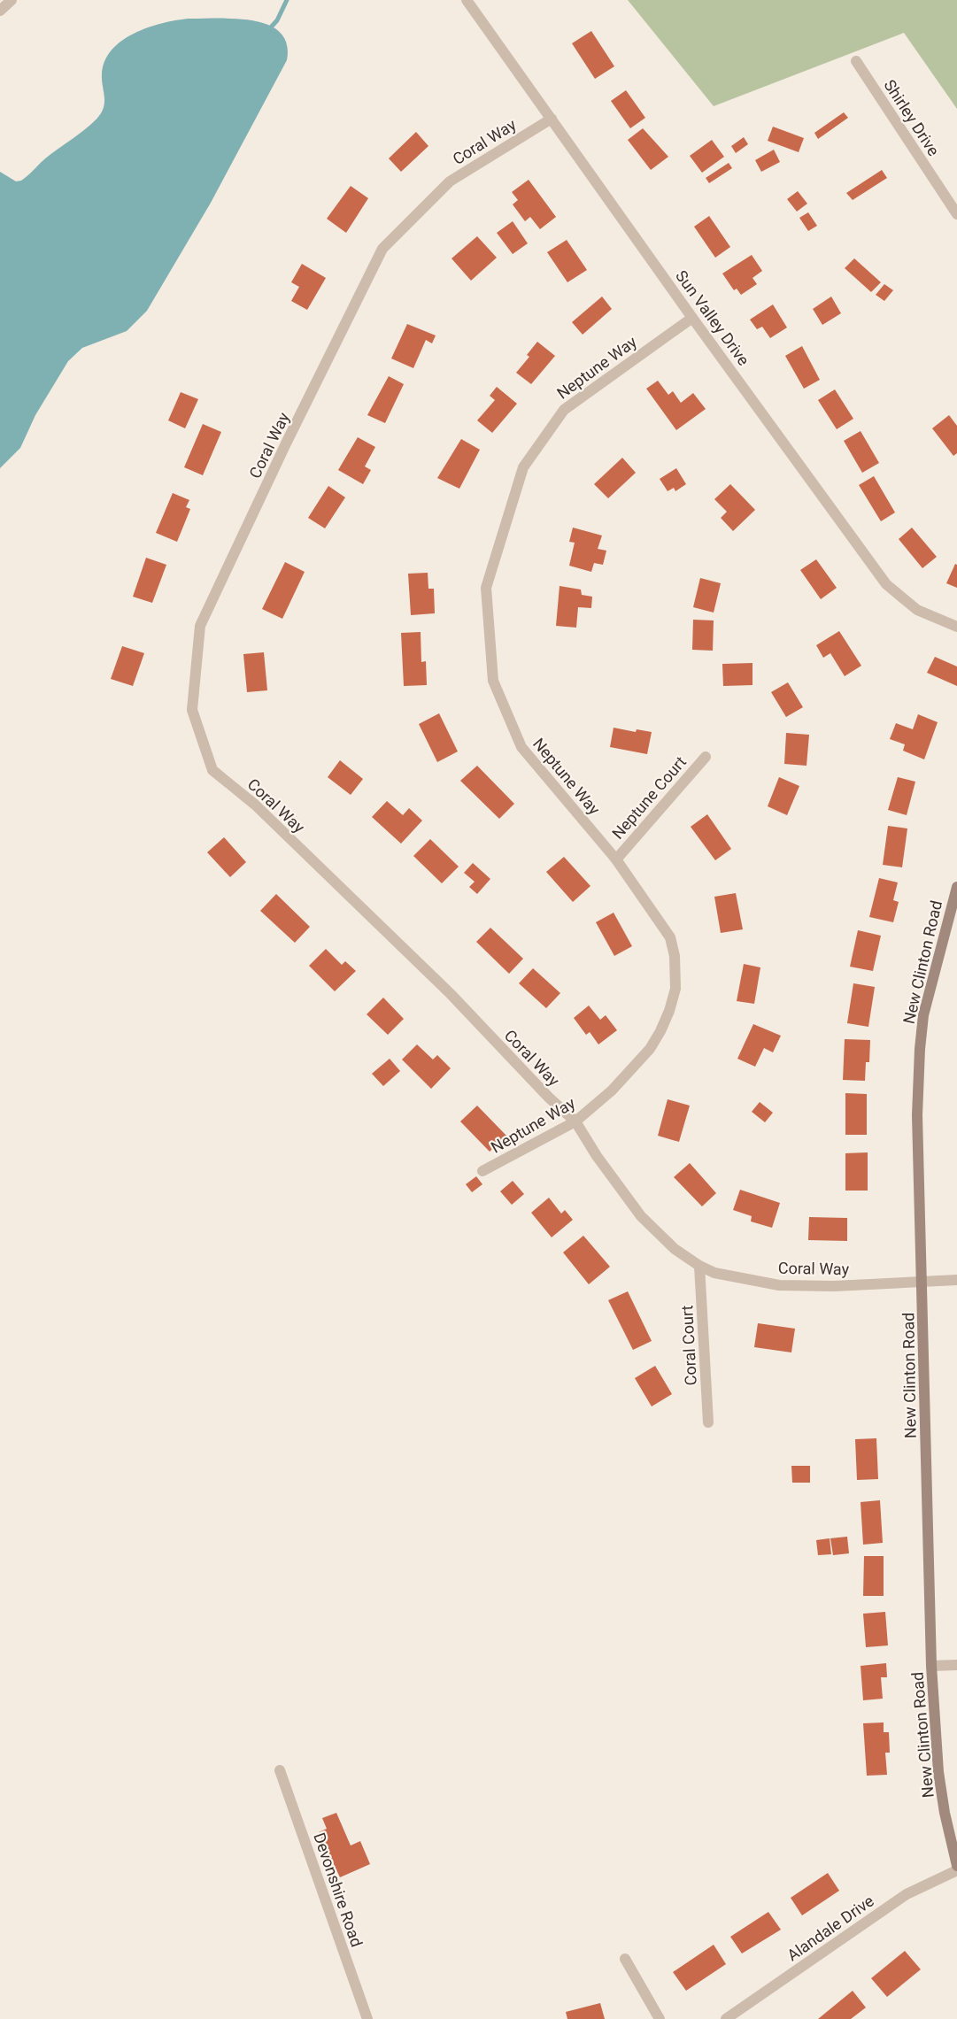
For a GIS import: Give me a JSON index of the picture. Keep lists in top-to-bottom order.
{
  "streets": {
    "street": [
      "Shirley Drive",
      "Coral Way",
      "Sun Valley Drive",
      "Neptune Way",
      "Neptune Court",
      "New Clinton Road",
      "Coral Court",
      "Devonshire Road",
      "Alandale Drive"
    ]
  },
  "crossings": [
    ["Coral Way", "Sun Valley Drive"],
    ["Coral Way", "Neptune Way"],
    ["Coral Way", "New Clinton Road"],
    ["Coral Way", "Coral Court"],
    ["Sun Valley Drive", "Neptune Way"],
    ["Neptune Way", "Neptune Court"]
  ]
}
